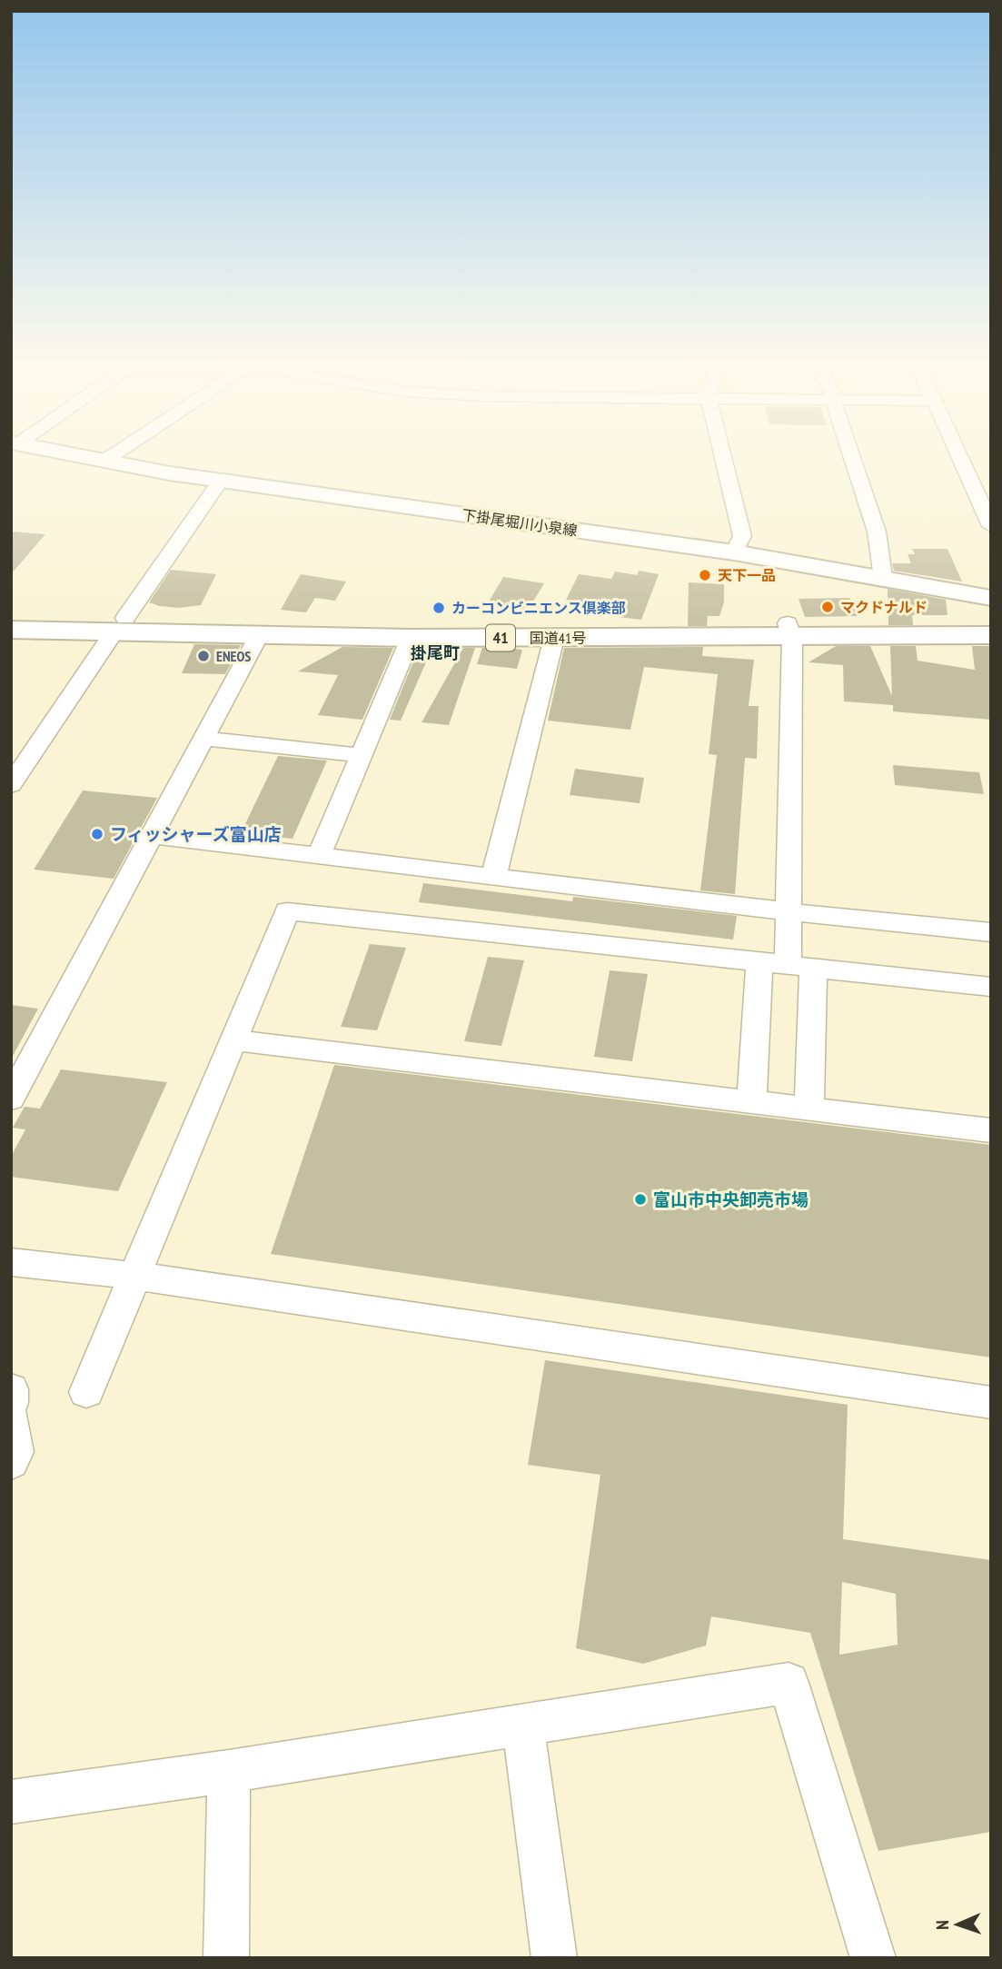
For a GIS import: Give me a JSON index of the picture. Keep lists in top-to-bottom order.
{
  "streets": {
    "main road": ["下掛尾堀川小泉線", "41", "国道41号"]
  },
  "districts": ["掛尾町"],
  "places": [
    "天下一品",
    "マクドナルド",
    "カーコンビニエンス倶楽部",
    "ENEOS",
    "フィッシャーズ富山店",
    "富山市中央卸売市場"
  ],
  "north": "left"
}
